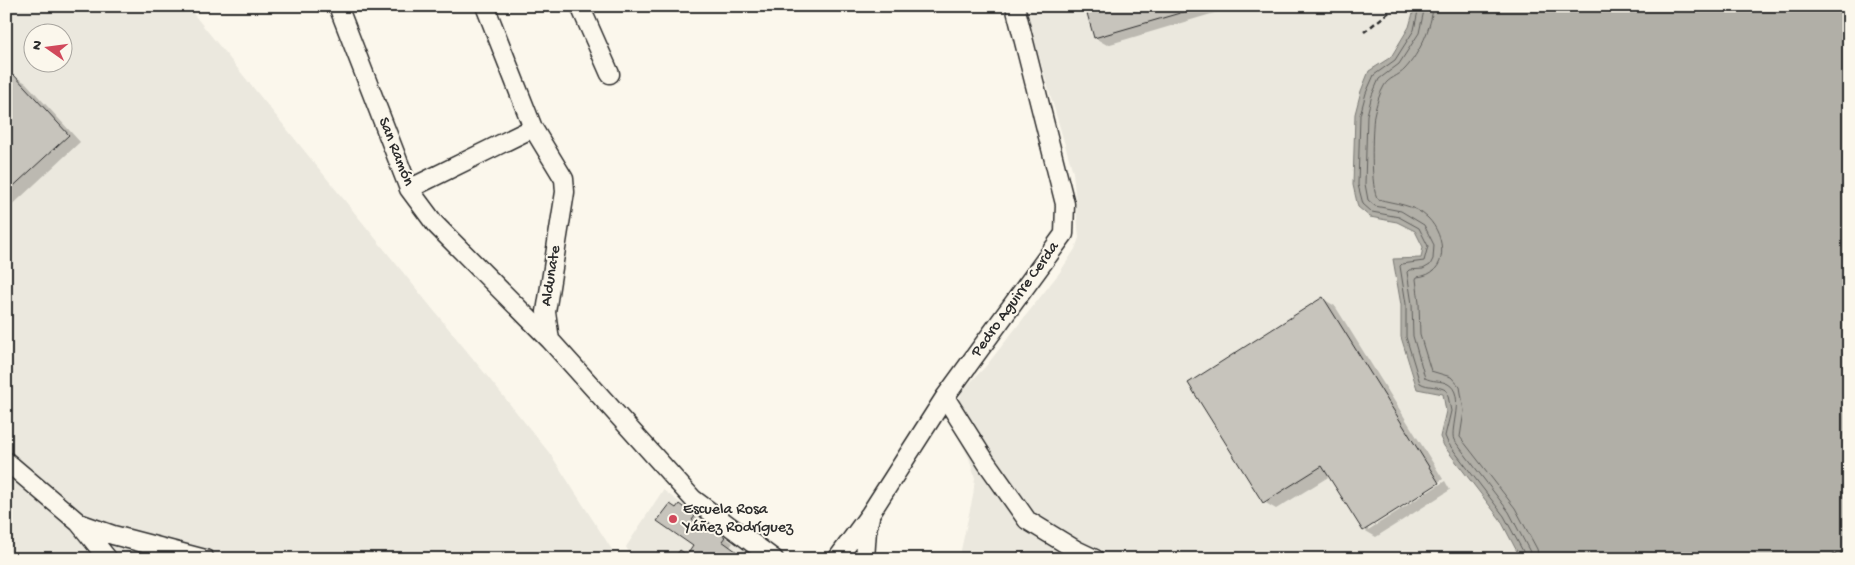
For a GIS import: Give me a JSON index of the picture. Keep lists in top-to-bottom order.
{
  "streets": {
    "street": ["San Ramón", "Aldunate", "Pedro Aguirre Cerda"]
  },
  "crossings": [
    ["San Ramón", "Aldunate"]
  ],
  "places": ["Escuela Rosa Yáñez Rodríguez"],
  "north": "left"
}
